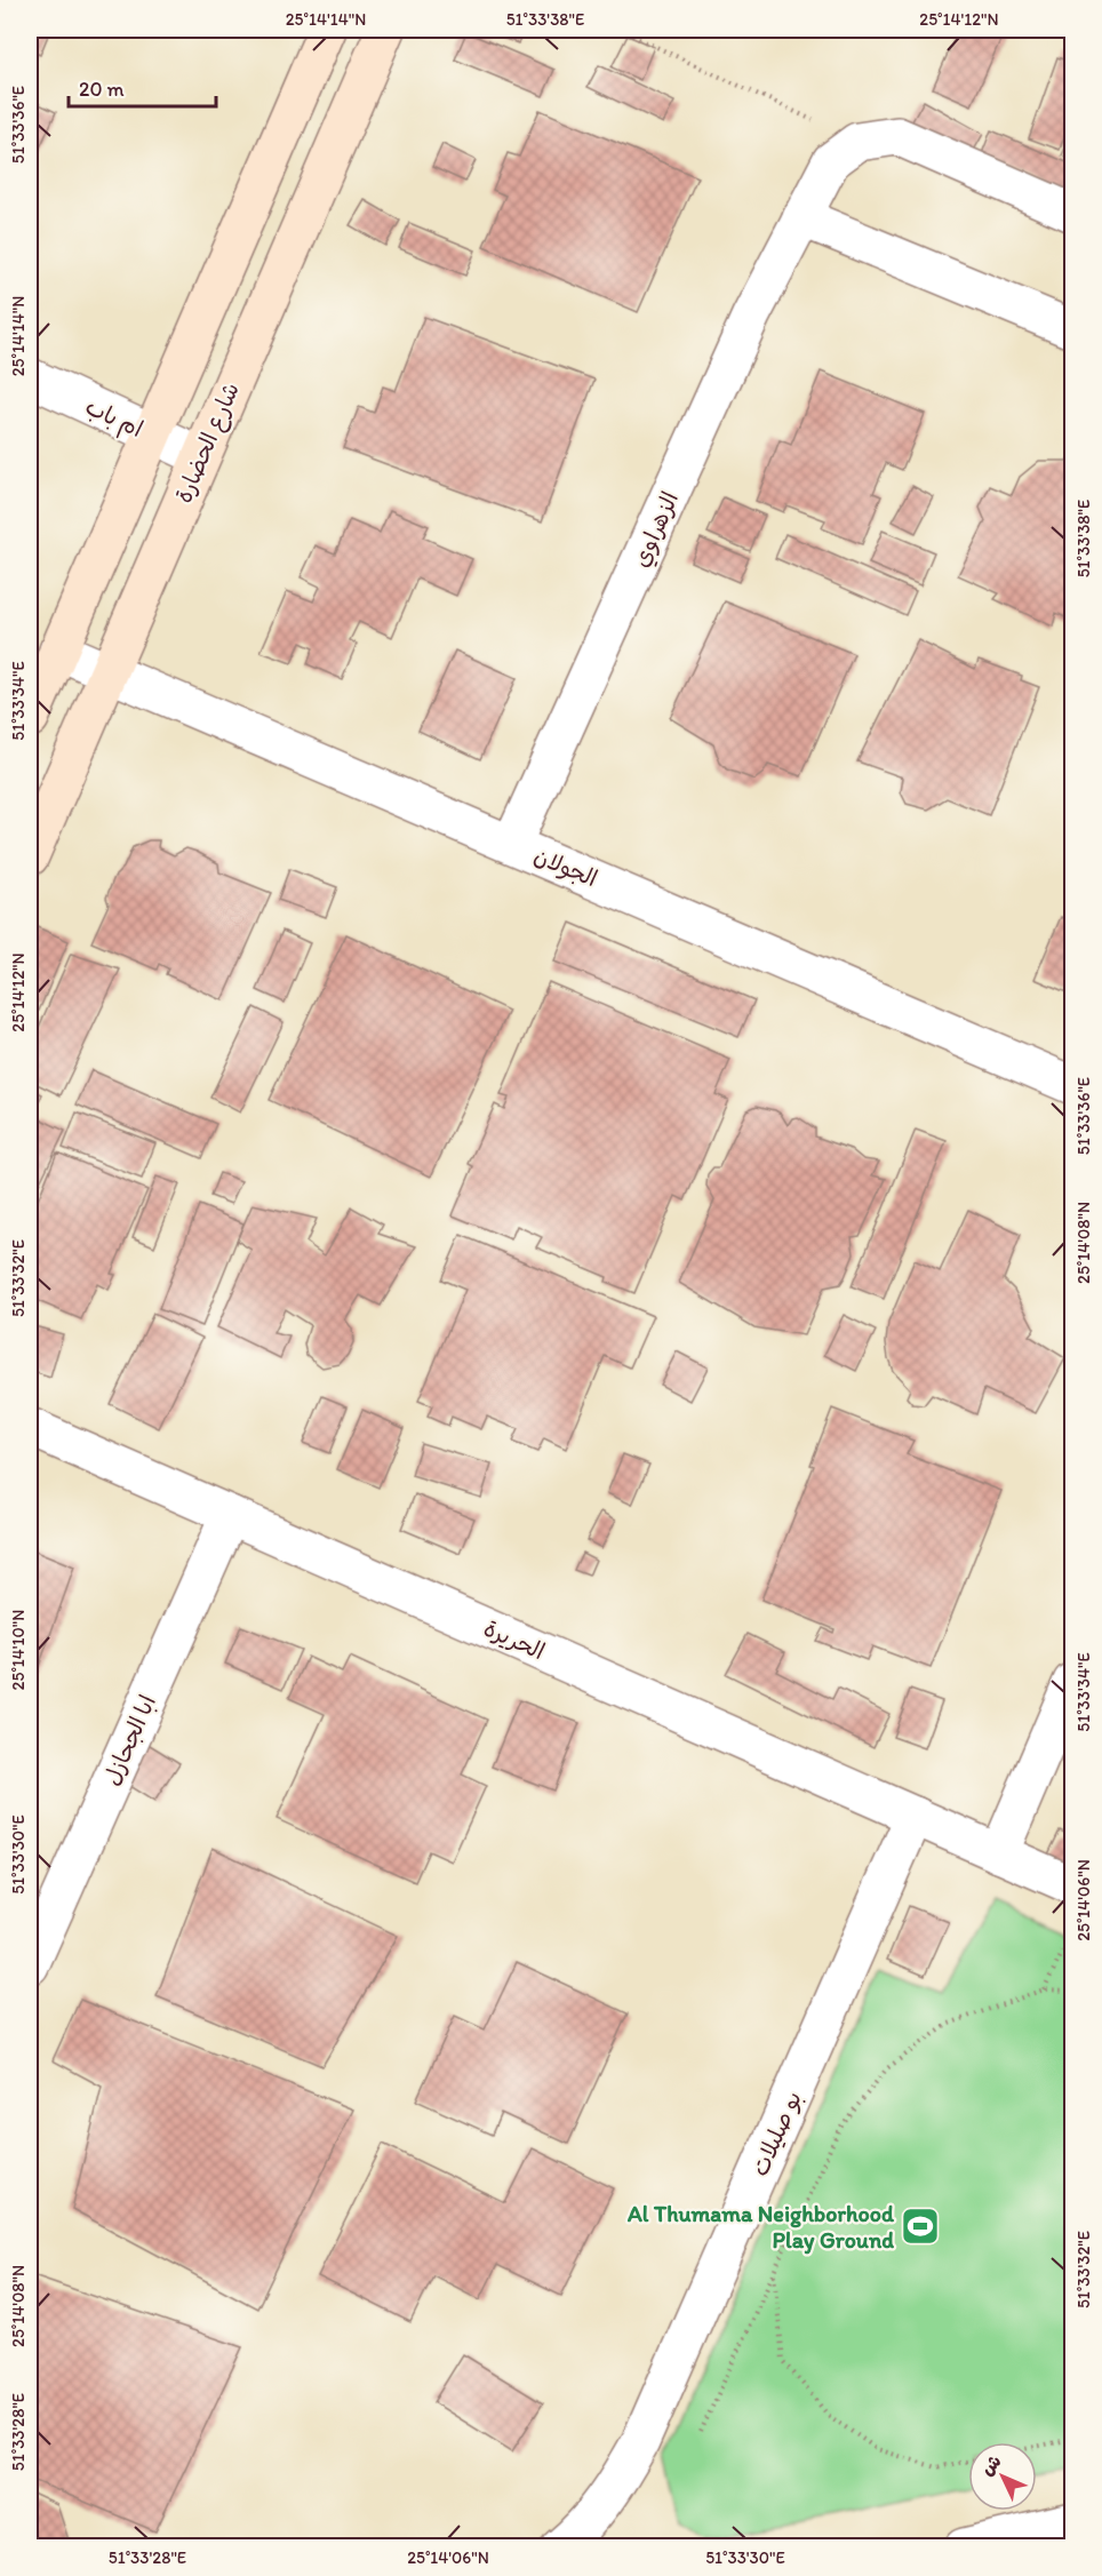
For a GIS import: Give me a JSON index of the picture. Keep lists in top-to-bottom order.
{
  "streets": {
    "street": [
      "ام باب",
      "شارع الحضارة",
      "الزهراوي",
      "الجولان",
      "الحريرة",
      "ابا الجحازل",
      "بو صليلات"
    ]
  },
  "crossings": [
    ["ام باب", "شارع الحضارة"],
    ["شارع الحضارة", "الجولان"],
    ["الزهراوي", "الجولان"],
    ["الحريرة", "ابا الجحازل"],
    ["الحريرة", "بو صليلات"]
  ],
  "places": {
    "sports": ["Al Thumama Neighborhood Play Ground"]
  },
  "scale_bar": "20 m",
  "north": "top left",
  "coordinates": [
    "25°14'14\"N",
    "51°33'38\"E",
    "25°14'12\"N",
    "51°33'36\"E",
    "51°33'34\"E",
    "25°14'08\"N",
    "51°33'32\"E",
    "25°14'10\"N",
    "51°33'30\"E",
    "25°14'06\"N",
    "51°33'28\"E"
  ]
}
